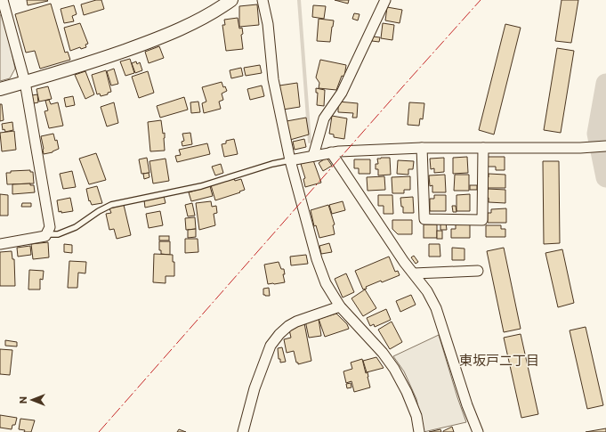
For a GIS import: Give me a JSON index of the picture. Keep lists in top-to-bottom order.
{
  "districts": ["東坂戸二丁目"],
  "north": "left"
}
